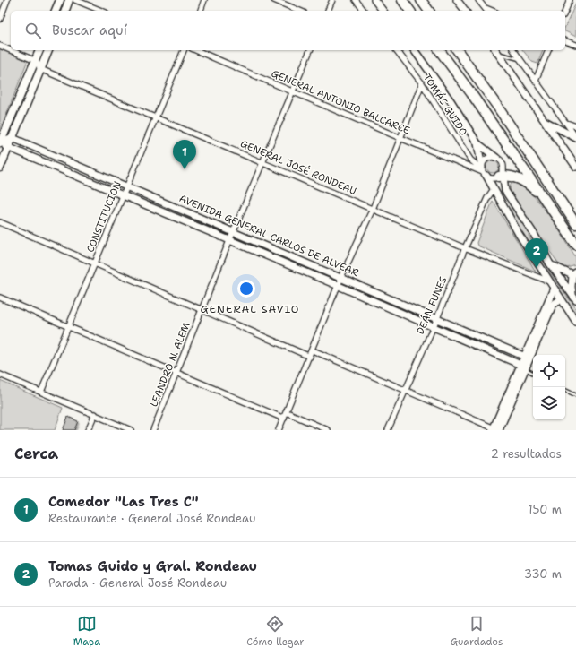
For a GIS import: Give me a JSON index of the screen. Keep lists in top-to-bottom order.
{
  "streets": {
    "street": [
      "GENERAL ANTONIO BALCARCE",
      "TOMÁS GUIDO",
      "GENERAL JOSÉ RONDEAU",
      "CONSTITUCION",
      "AVENIDA GENERAL CARLOS DE ALVEAR",
      "DEÁN FUNES",
      "LEANDRO N. ALEM"
    ]
  },
  "crossings": [
    ["GENERAL ANTONIO BALCARCE", "TOMÁS GUIDO"],
    ["GENERAL ANTONIO BALCARCE", "LEANDRO N. ALEM"],
    ["GENERAL JOSÉ RONDEAU", "CONSTITUCION"],
    ["GENERAL JOSÉ RONDEAU", "DEÁN FUNES"],
    ["GENERAL JOSÉ RONDEAU", "LEANDRO N. ALEM"],
    ["CONSTITUCION", "AVENIDA GENERAL CARLOS DE ALVEAR"],
    ["AVENIDA GENERAL CARLOS DE ALVEAR", "DEÁN FUNES"],
    ["AVENIDA GENERAL CARLOS DE ALVEAR", "LEANDRO N. ALEM"]
  ],
  "districts": ["GENERAL SAVIO"],
  "page": {
    "search": "Buscar aquí",
    "pins": ["1", "2"],
    "heading": ["Cerca", "2 resultados"],
    "list": [
      {
        "mark": "1",
        "name": "Comedor \"Las Tres C\"",
        "note": "Restaurante · General José Rondeau",
        "value": "150 m"
      },
      {
        "mark": "2",
        "name": "Tomas Guido y Gral. Rondeau",
        "note": "Parada · General José Rondeau",
        "value": "330 m"
      }
    ],
    "nav": ["Mapa", "Cómo llegar", "Guardados"]
  }
}
